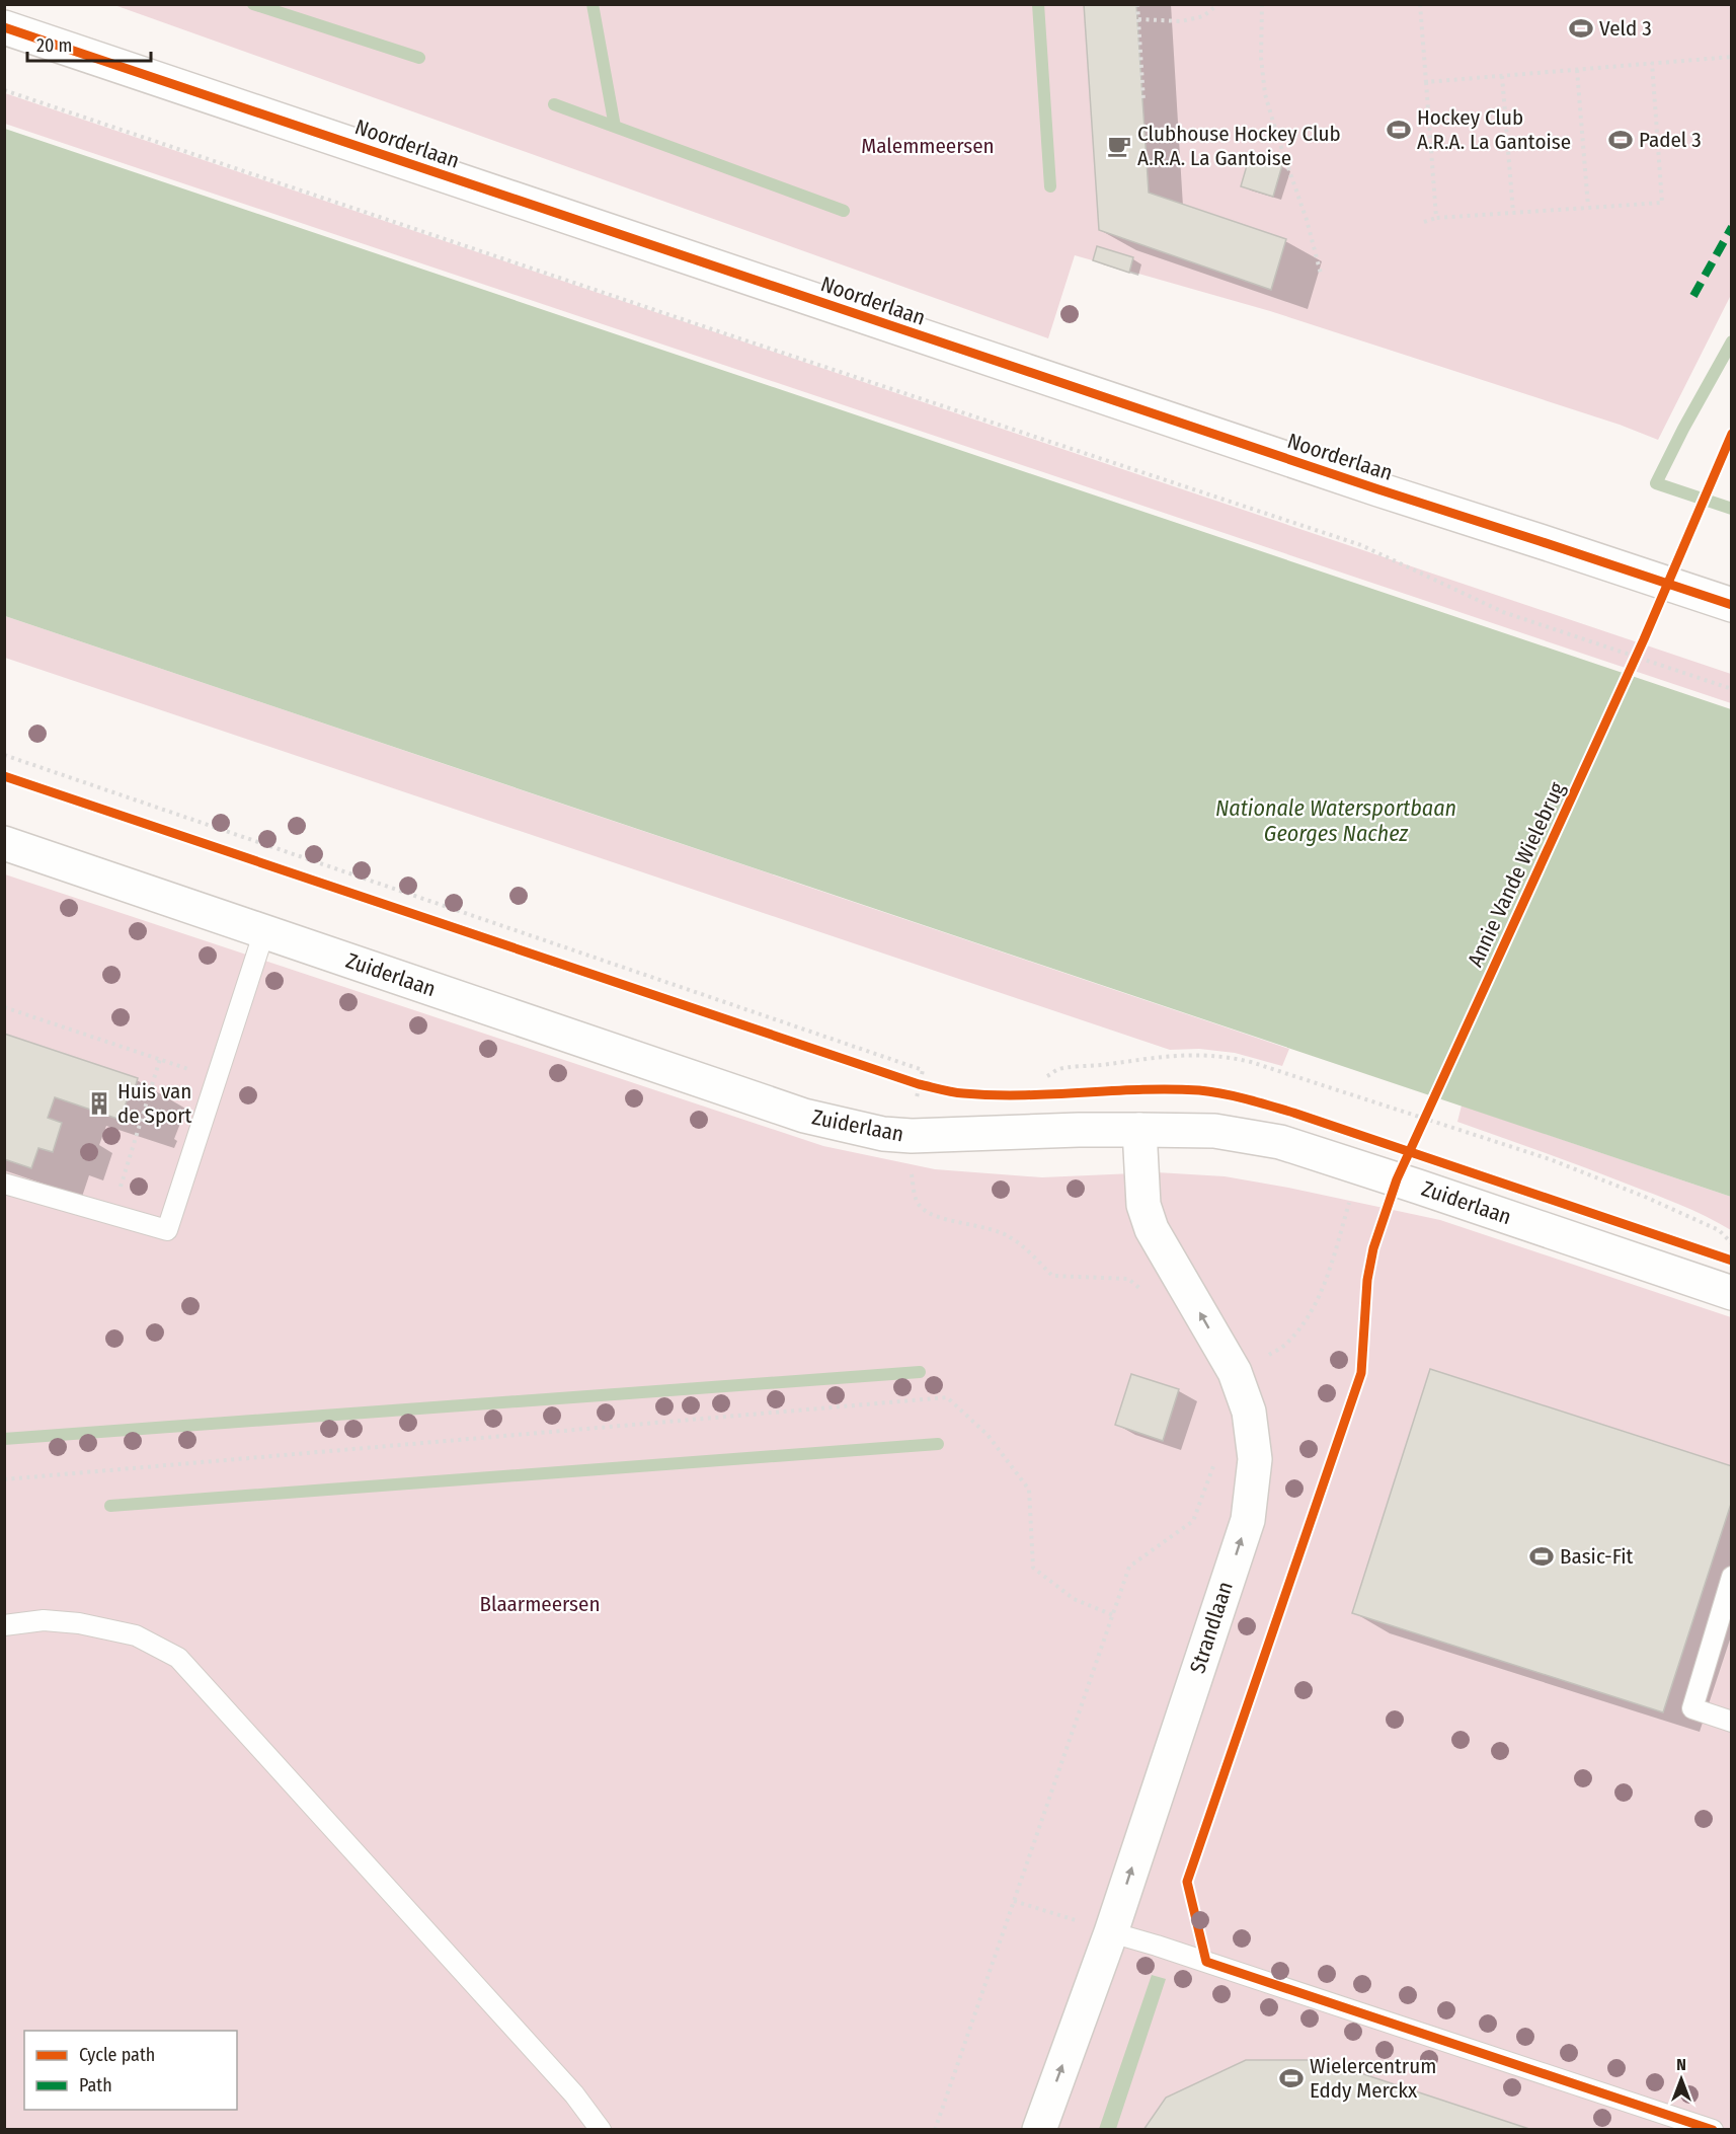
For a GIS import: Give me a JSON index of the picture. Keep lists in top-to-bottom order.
{
  "streets": {
    "street": ["Noorderlaan", "Zuiderlaan", "Strandlaan"],
    "cycle path": ["Annie Vande Wielebrug"]
  },
  "crossings": [
    ["Zuiderlaan", "Strandlaan"]
  ],
  "one_way": ["Strandlaan"],
  "water": ["Nationale Watersportbaan Georges Nachez"],
  "parks": ["Malemmeersen", "Blaarmeersen"],
  "places": {
    "sports": [
      "Veld 3",
      "Hockey Club A.R.A. La Gantoise",
      "Padel 3",
      "Basic-Fit",
      "Wielercentrum Eddy Merckx"
    ],
    "cafe": ["Clubhouse Hockey Club A.R.A. La Gantoise"],
    "building": ["Huis van de Sport"]
  },
  "legend": ["Cycle path", "Path"],
  "scale_bar": "20 m",
  "north": "top"
}
